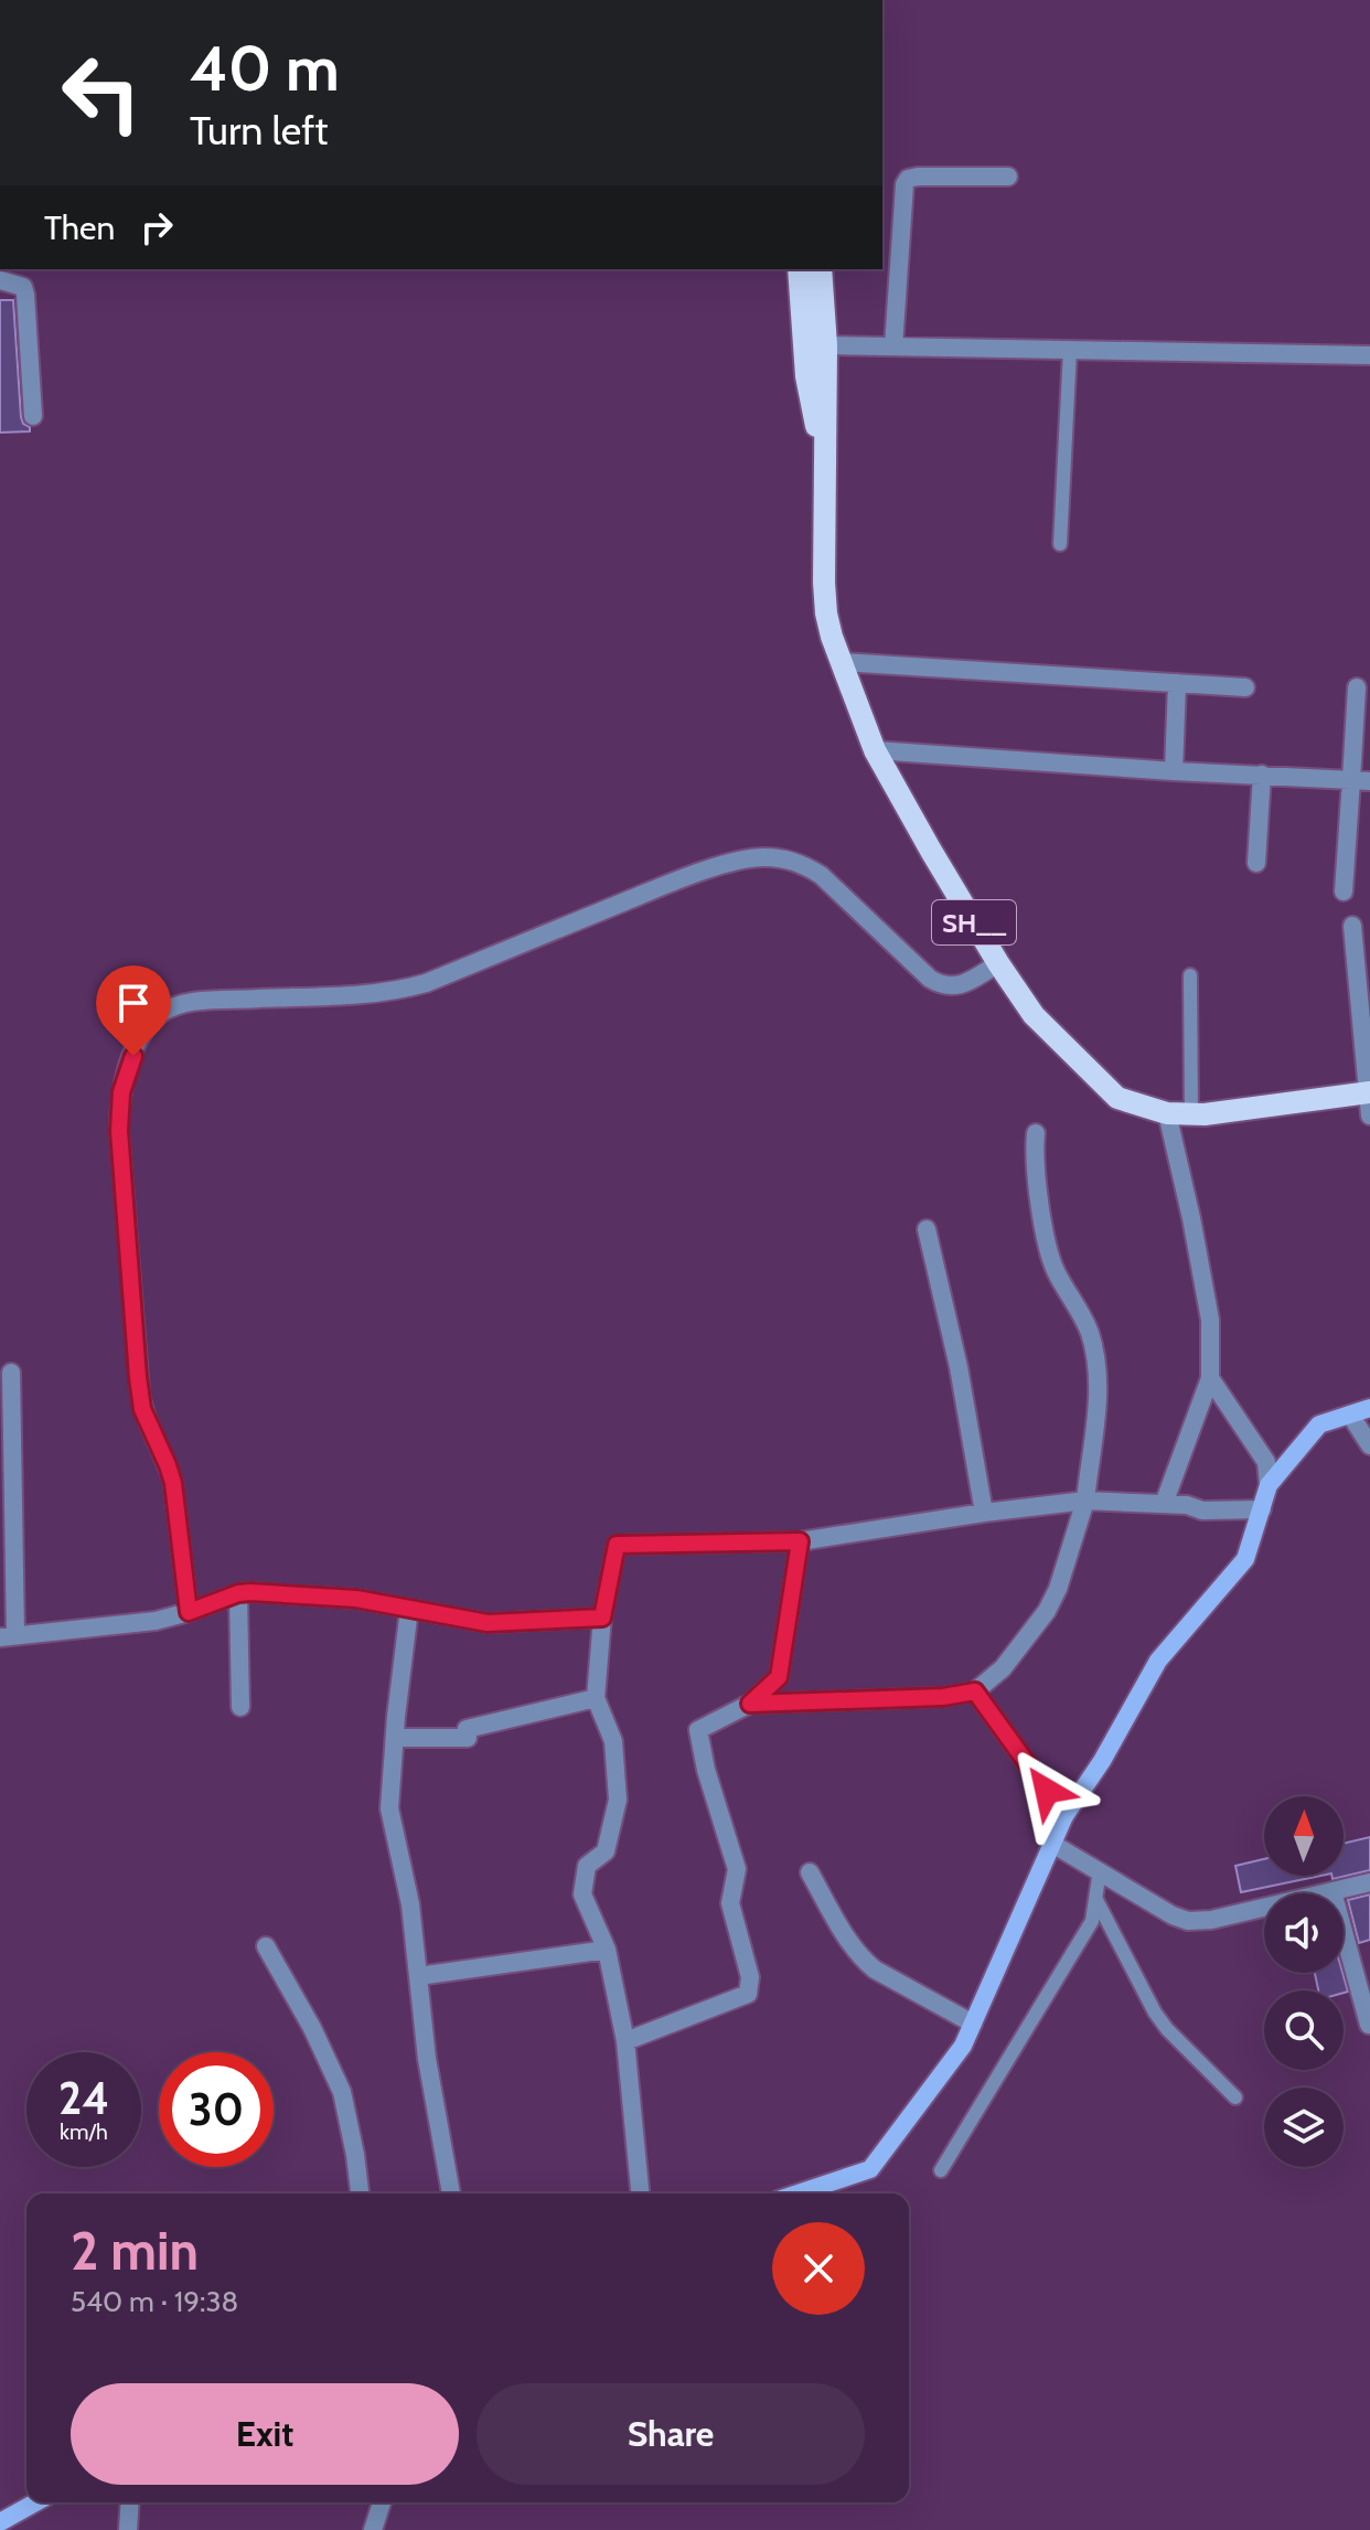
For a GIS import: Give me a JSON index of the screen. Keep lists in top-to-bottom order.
{
  "streets": {
    "main road": ["SH__"]
  },
  "north": "top",
  "page": {
    "turn": ["40 m", "Turn left"],
    "then": "Then",
    "speed": "24 km/h",
    "limit": "30",
    "heading": ["2 min", "540 m · 19:38"],
    "buttons": ["Exit", "Share"]
  }
}
